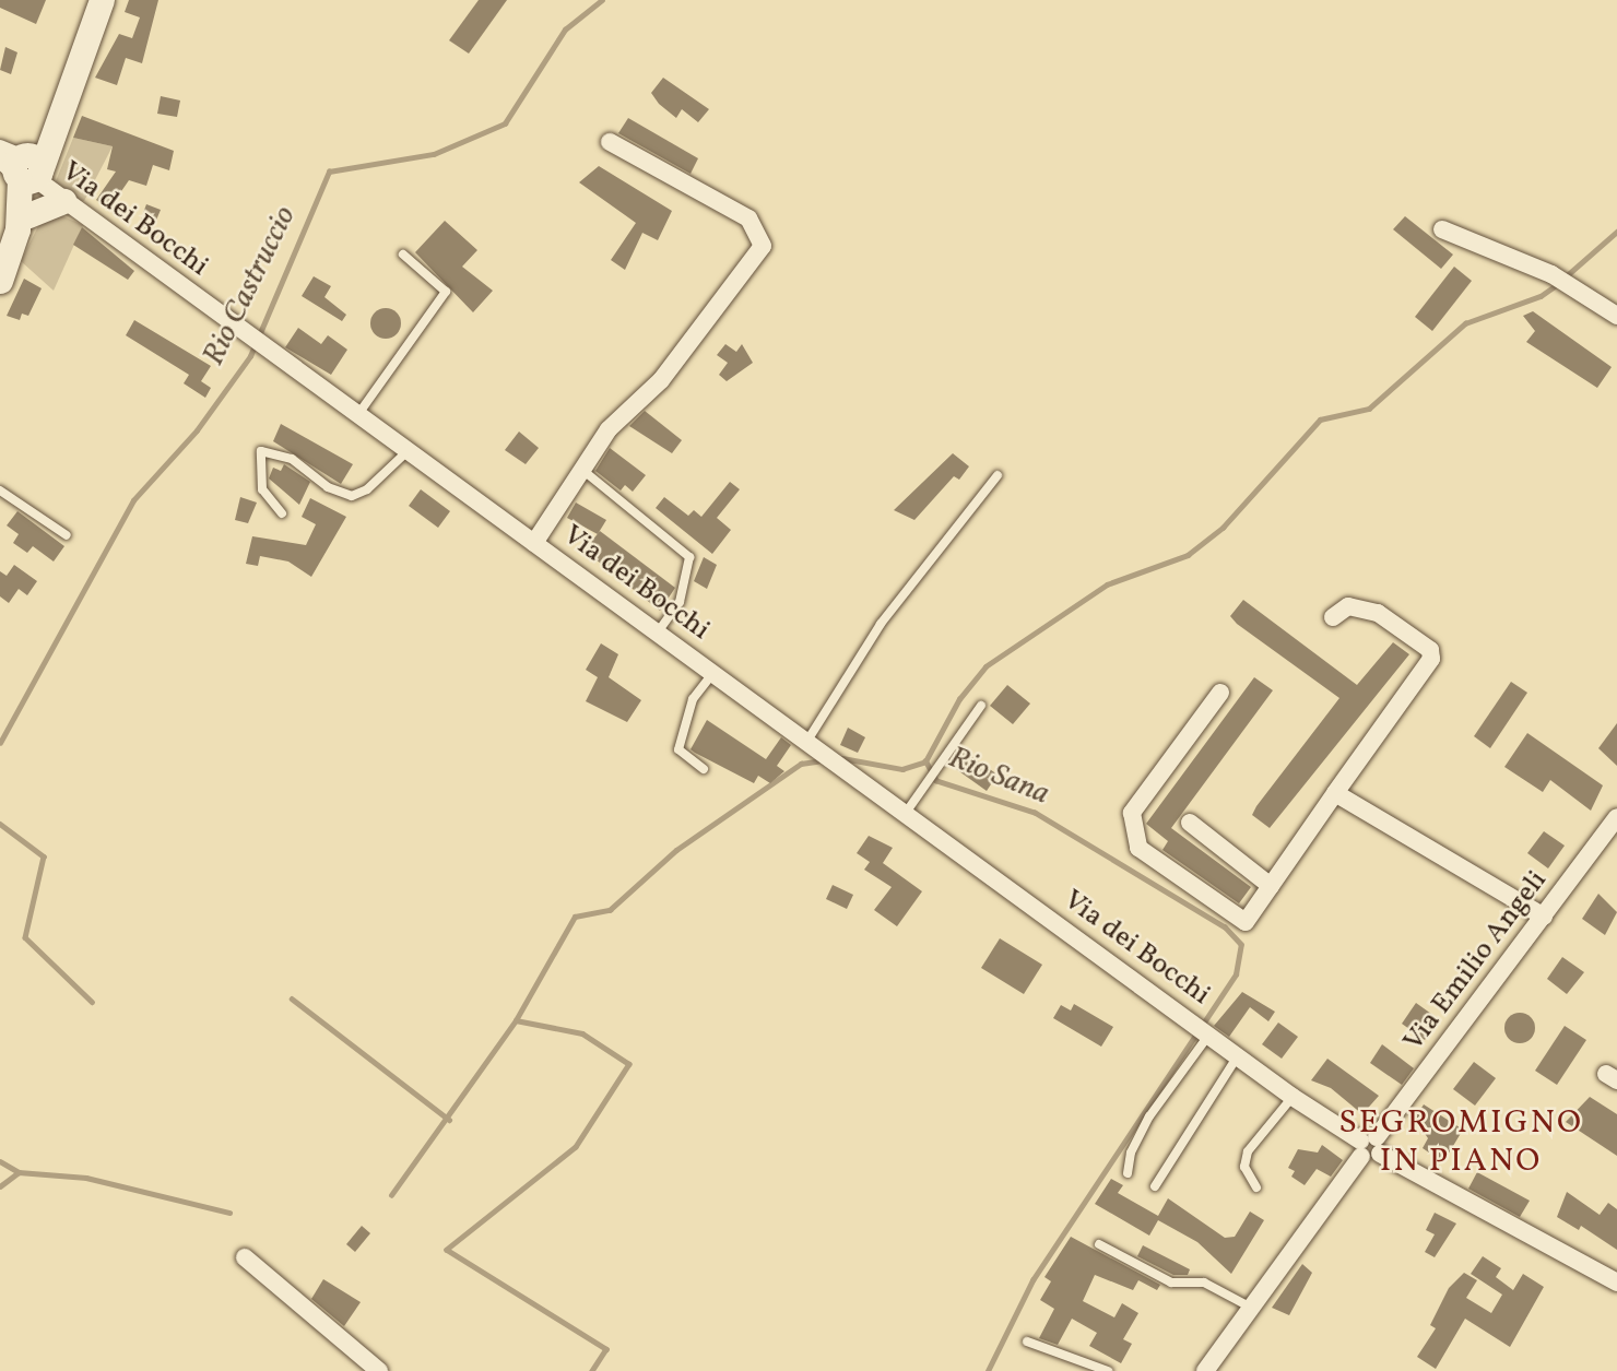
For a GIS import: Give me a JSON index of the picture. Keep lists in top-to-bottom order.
{
  "streets": {
    "street": ["Via dei Bocchi", "Via Emilio Angeli"]
  },
  "crossings": [
    ["Via dei Bocchi", "Via Emilio Angeli"]
  ],
  "districts": ["SEGROMIGNO IN PIANO"],
  "water": ["Rio Castruccio", "Rio Sana"]
}
